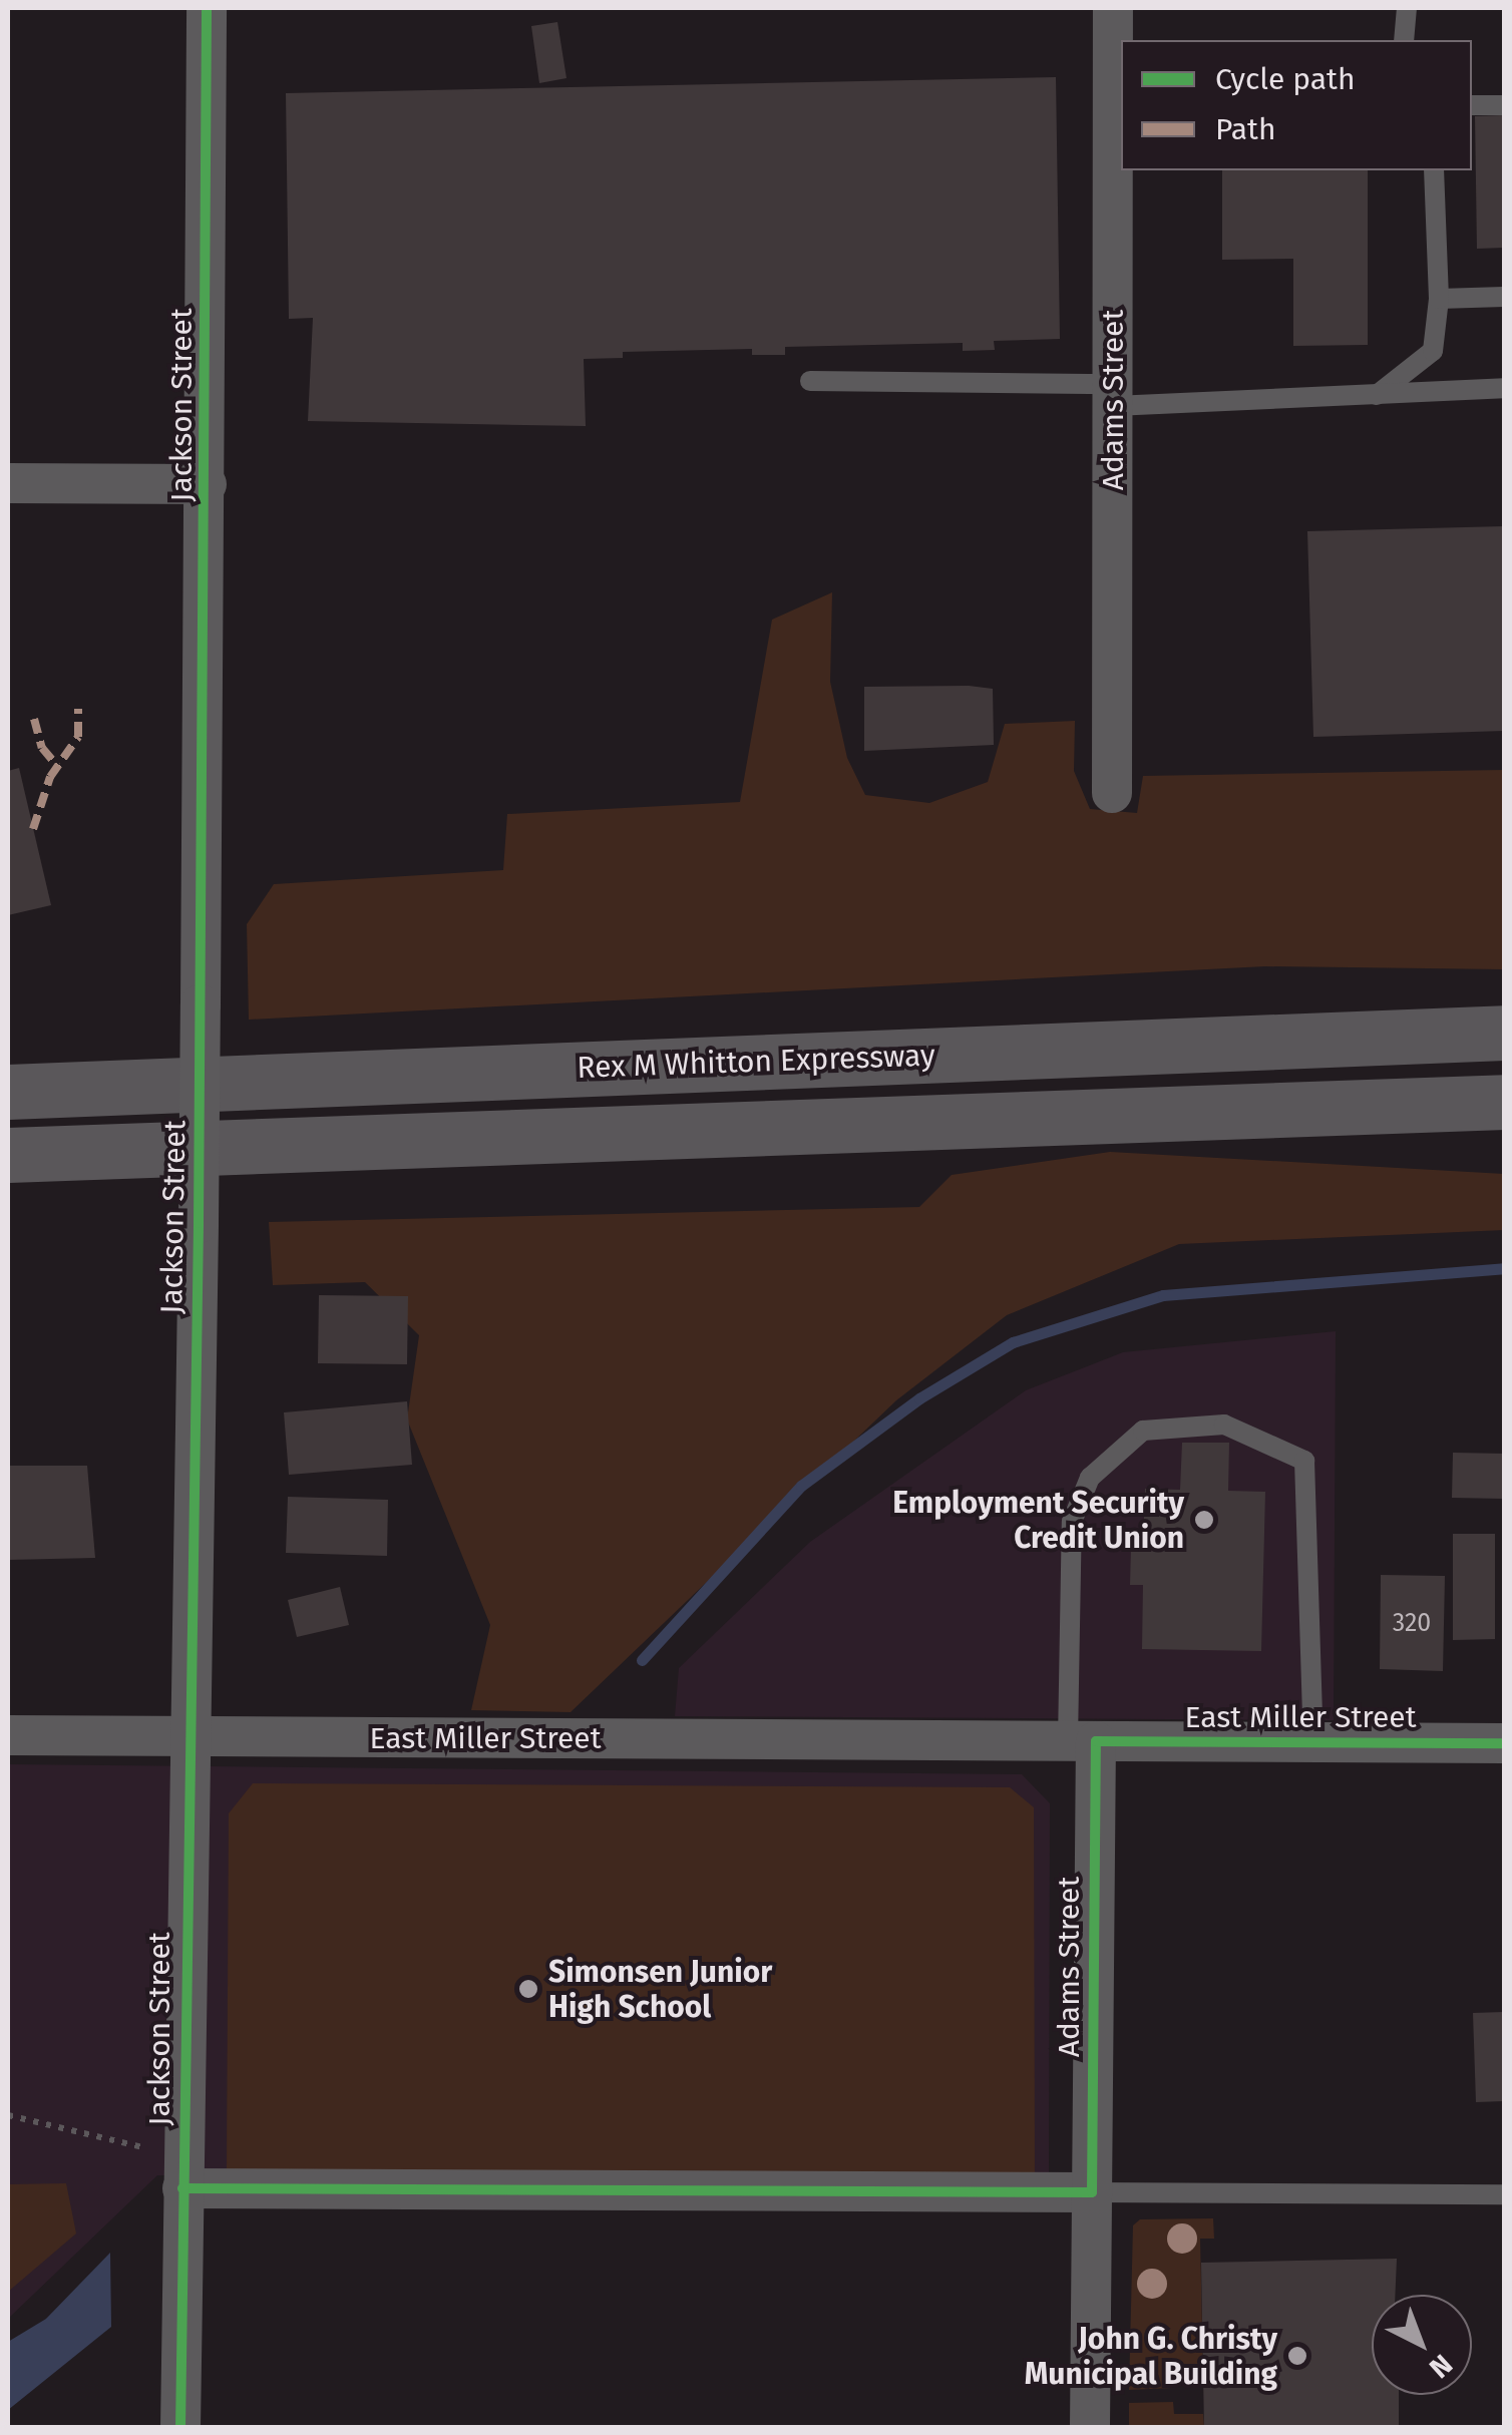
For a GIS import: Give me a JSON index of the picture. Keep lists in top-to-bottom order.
{
  "streets": {
    "highway": ["Rex M Whitton Expressway"],
    "street": ["Adams Street", "Jackson Street", "East Miller Street"]
  },
  "crossings": [
    ["Adams Street", "East Miller Street"],
    ["Jackson Street", "East Miller Street"]
  ],
  "places": ["Employment Security Credit Union", "Simonsen Junior High School", "John G. Christy Municipal Building"],
  "house_numbers": ["320"],
  "legend": ["Cycle path", "Path"],
  "north": "bottom right"
}
